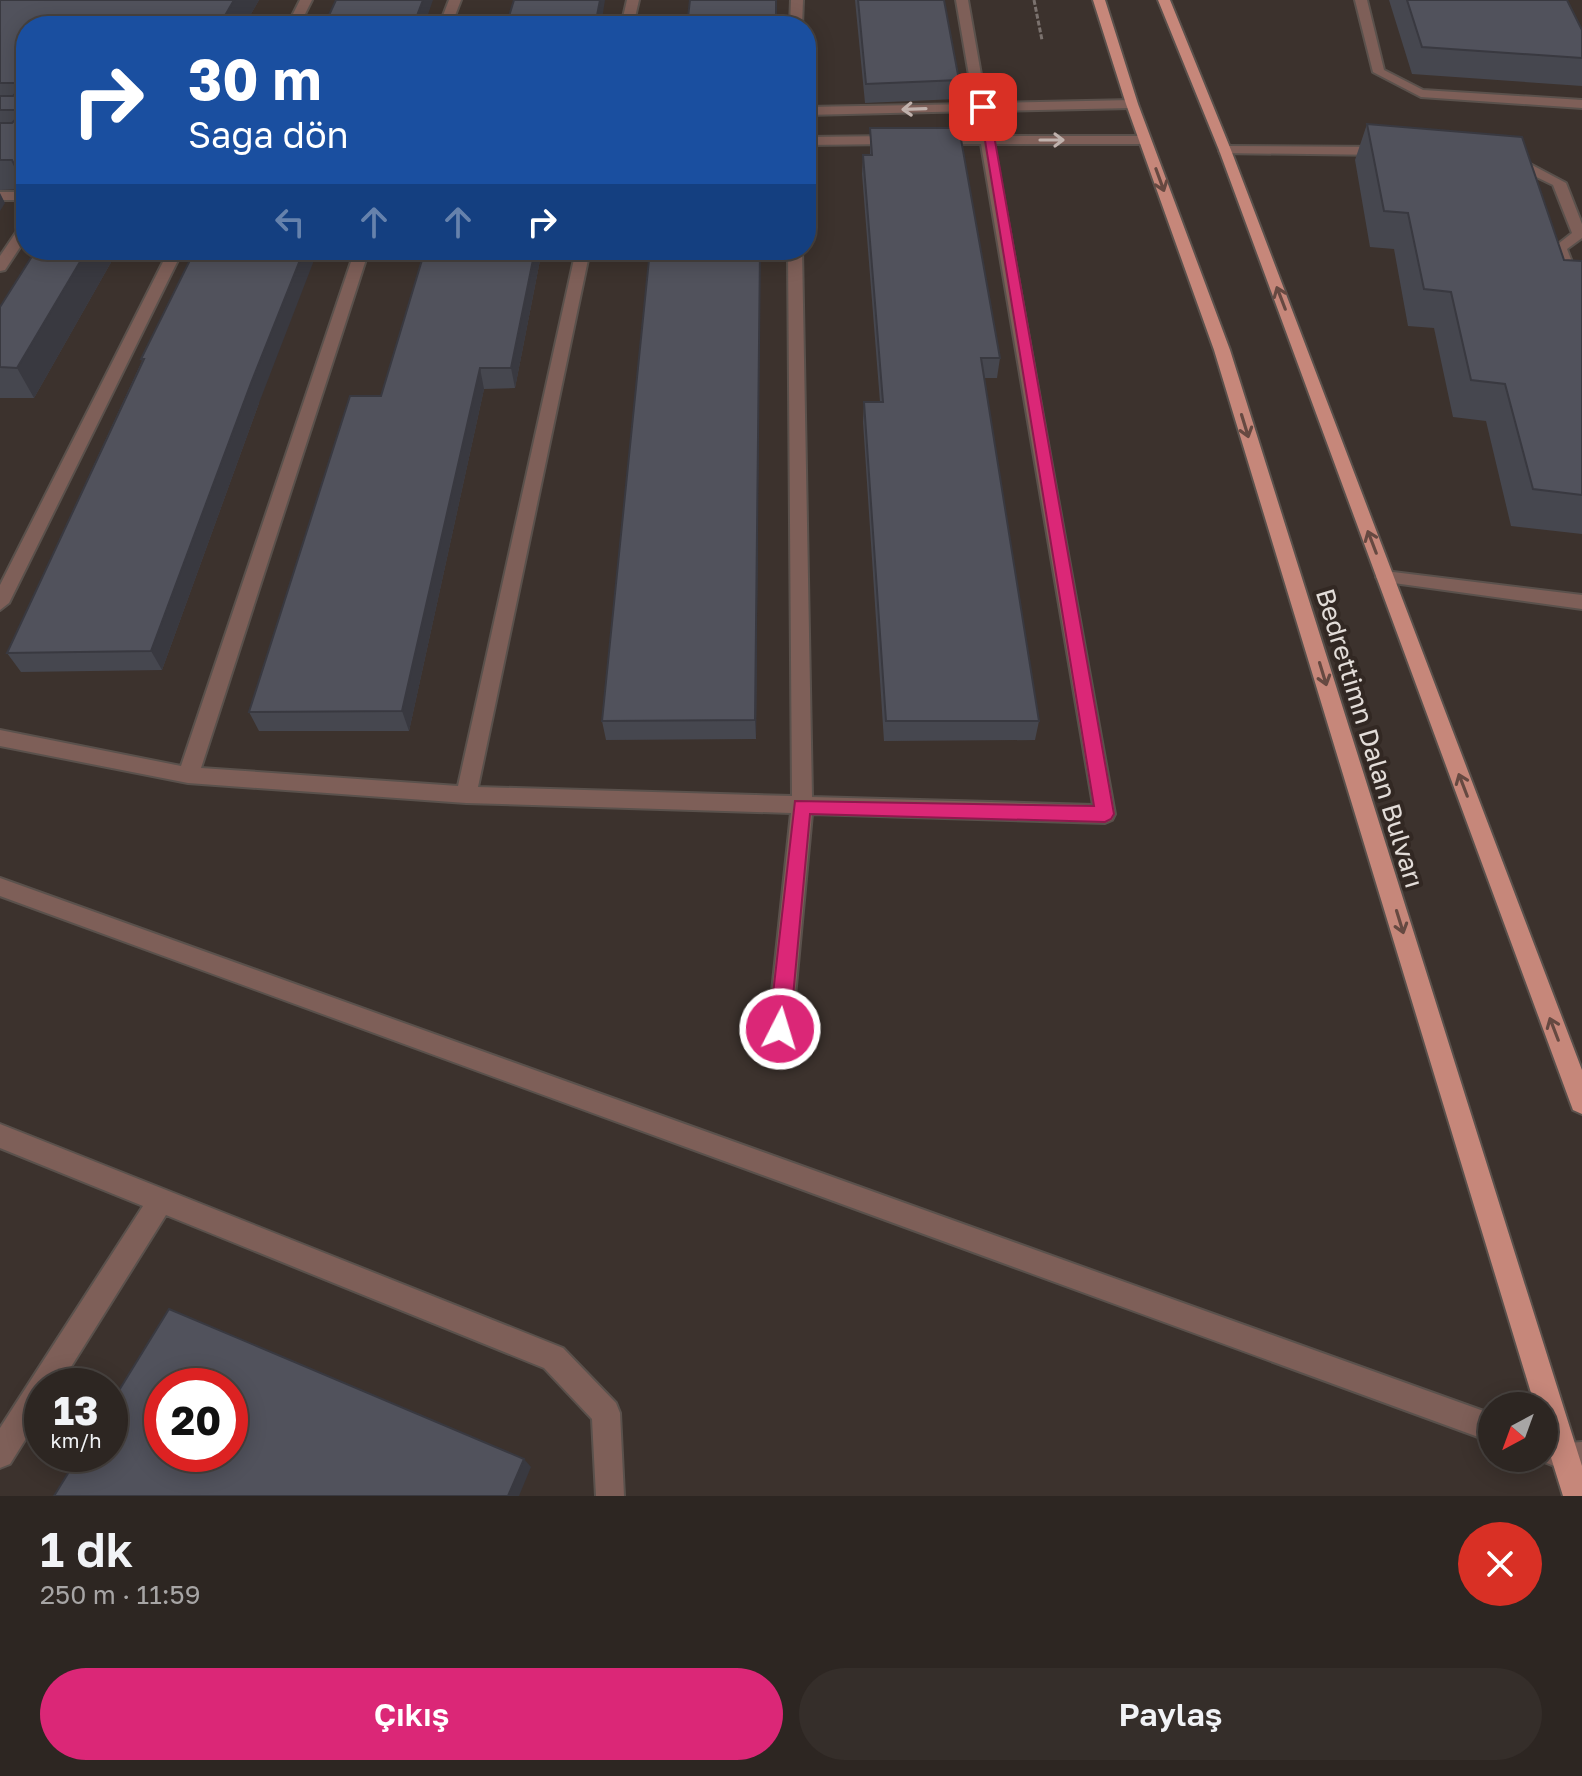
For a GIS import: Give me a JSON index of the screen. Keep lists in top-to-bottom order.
{
  "streets": {
    "main road": ["Bedrettimn Dalan Bulvarı"]
  },
  "north": "bottom left",
  "page": {
    "turn": ["30 m", "Sağa dön"],
    "speed": "13 km/h",
    "limit": "20",
    "heading": ["1 dk", "250 m · 11:59"],
    "buttons": ["Çıkış", "Paylaş"]
  }
}
